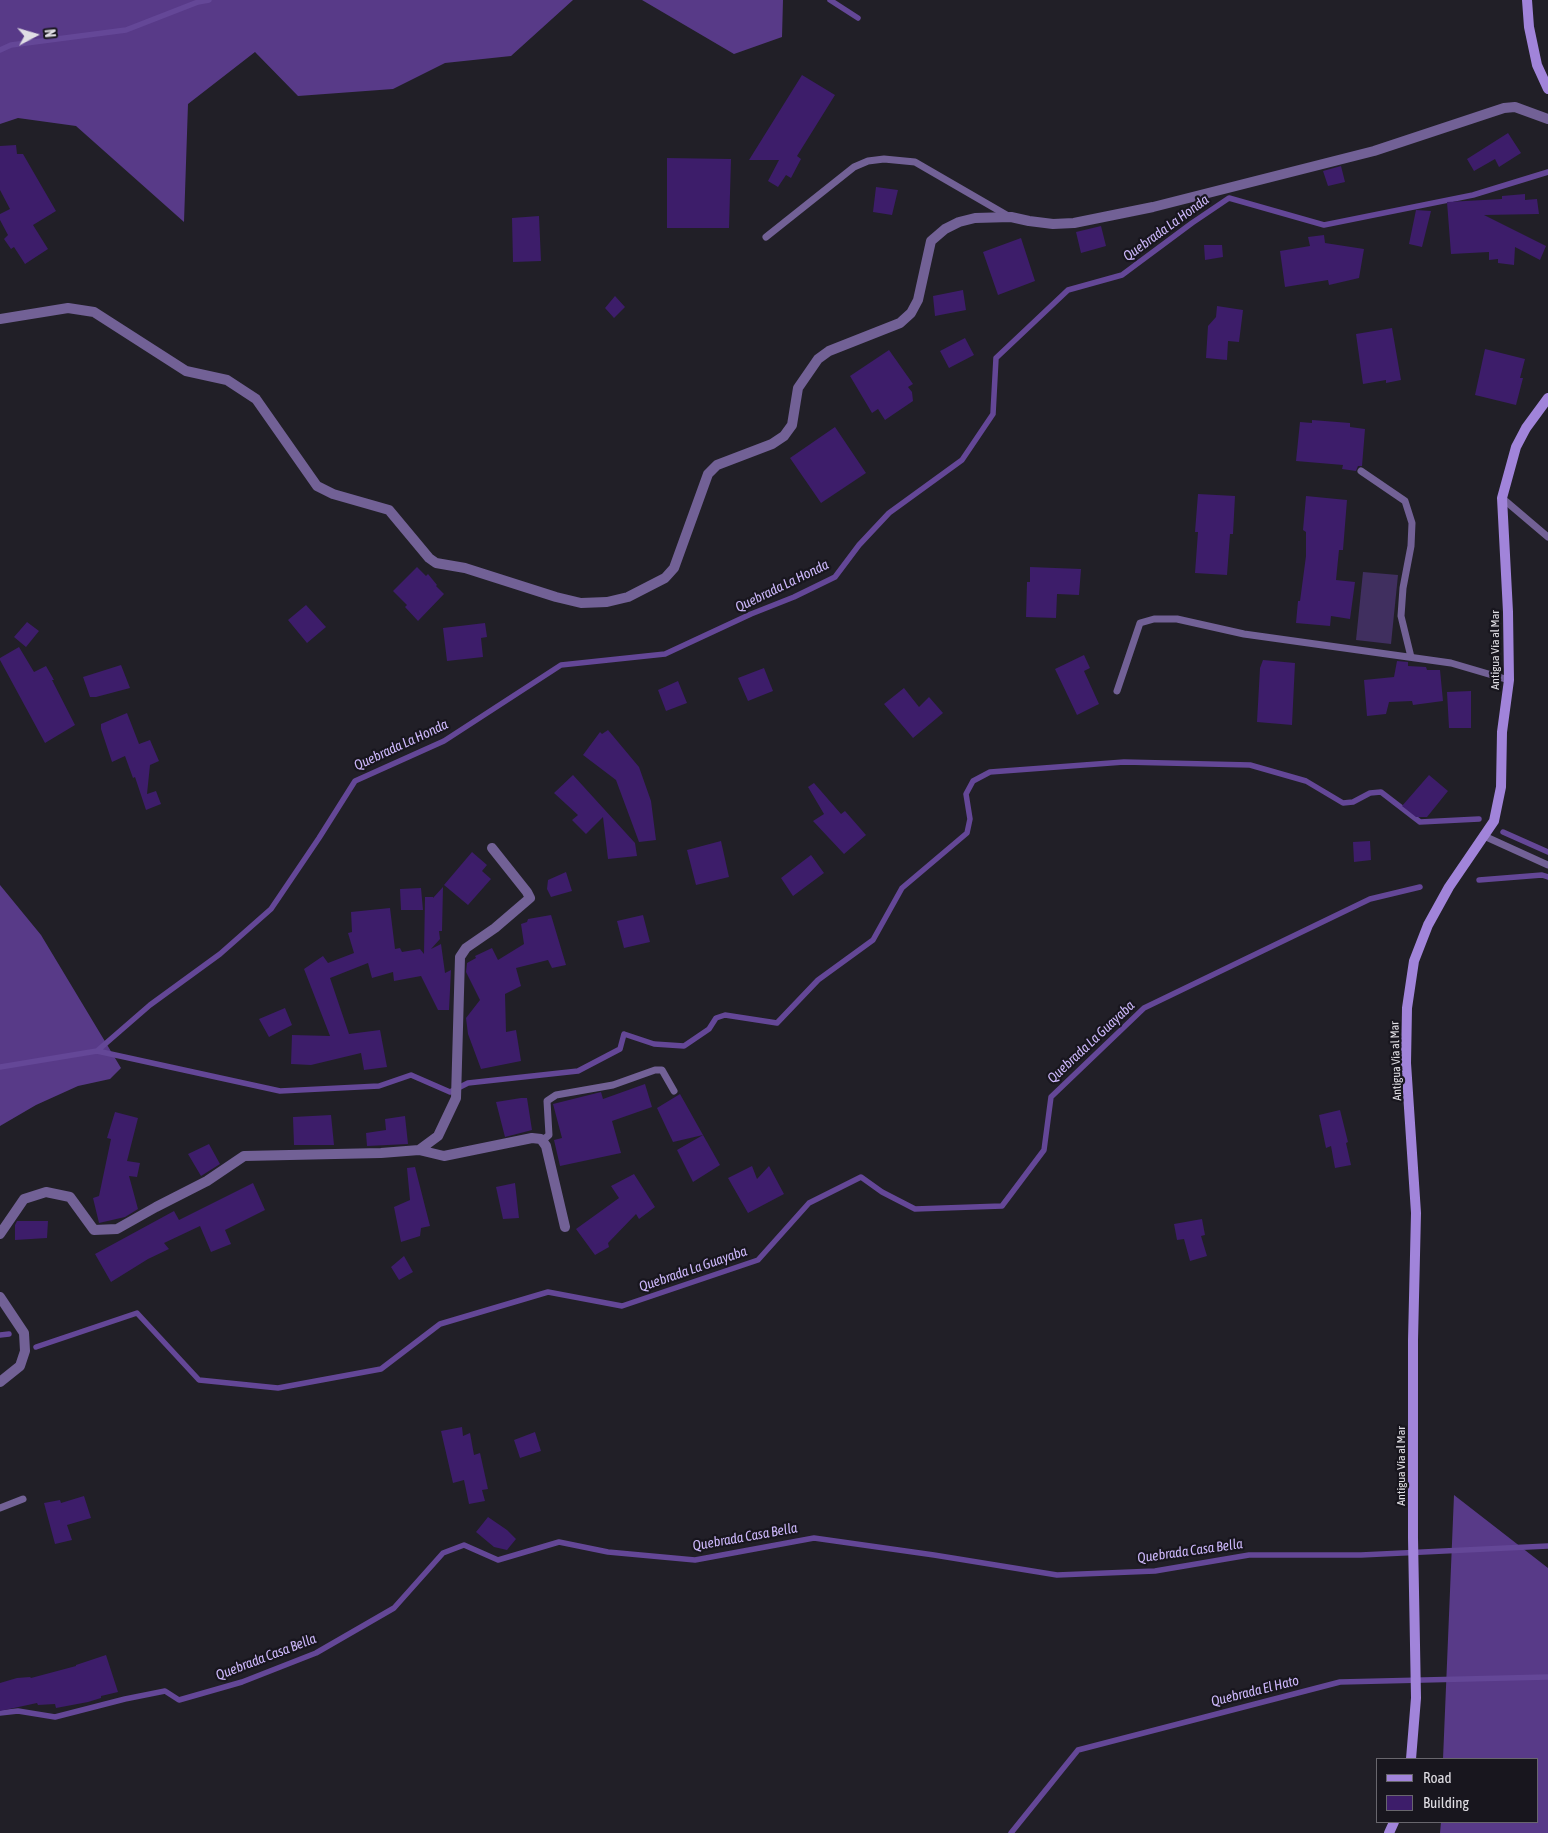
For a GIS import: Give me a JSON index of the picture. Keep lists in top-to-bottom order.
{
  "streets": {
    "main road": ["Antigua Vía al Mar"]
  },
  "water": [
    "Quebrada La Honda",
    "Quebrada La Guayaba",
    "Quebrada Casa Bella",
    "Quebrada El Hato"
  ],
  "legend": ["Road", "Building"],
  "north": "right"
}
